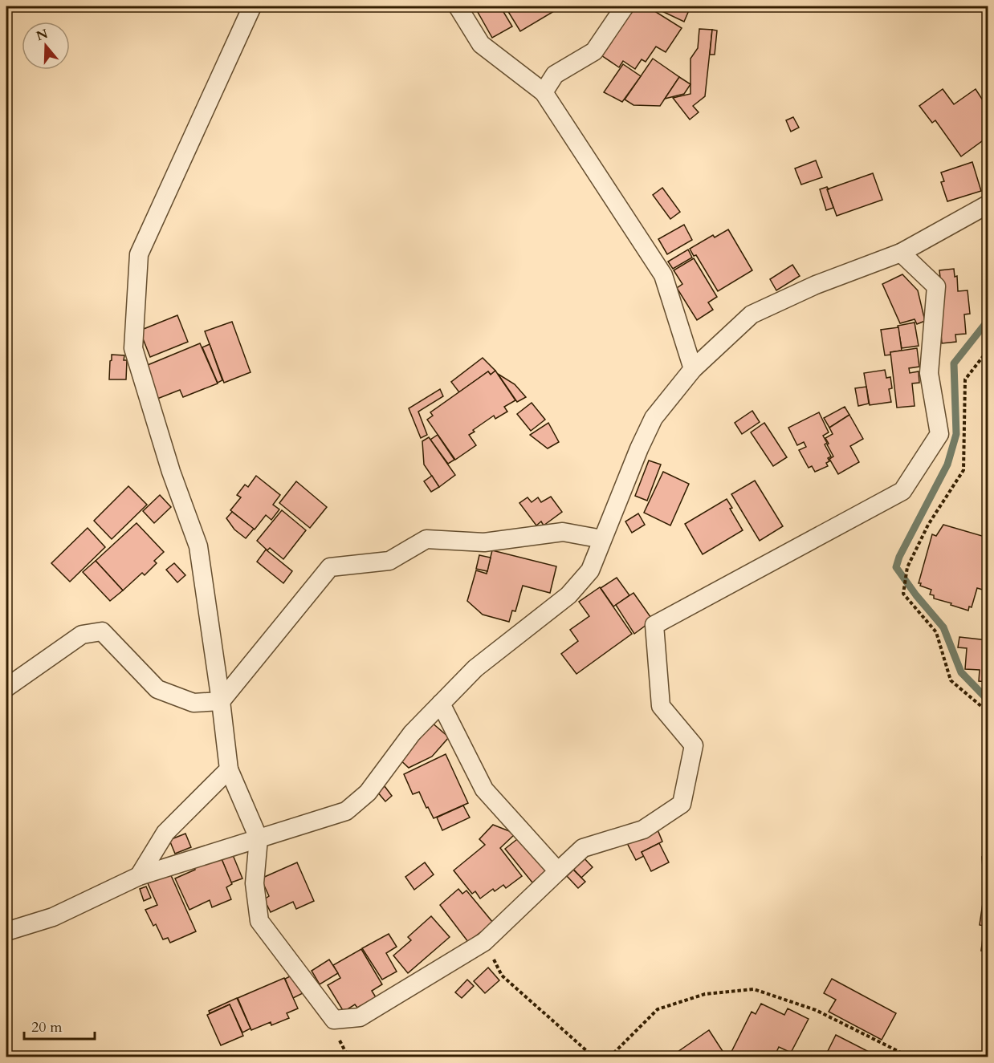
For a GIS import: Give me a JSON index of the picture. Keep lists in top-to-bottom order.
{
  "scale_bar": "20 m",
  "north": "top"
}
